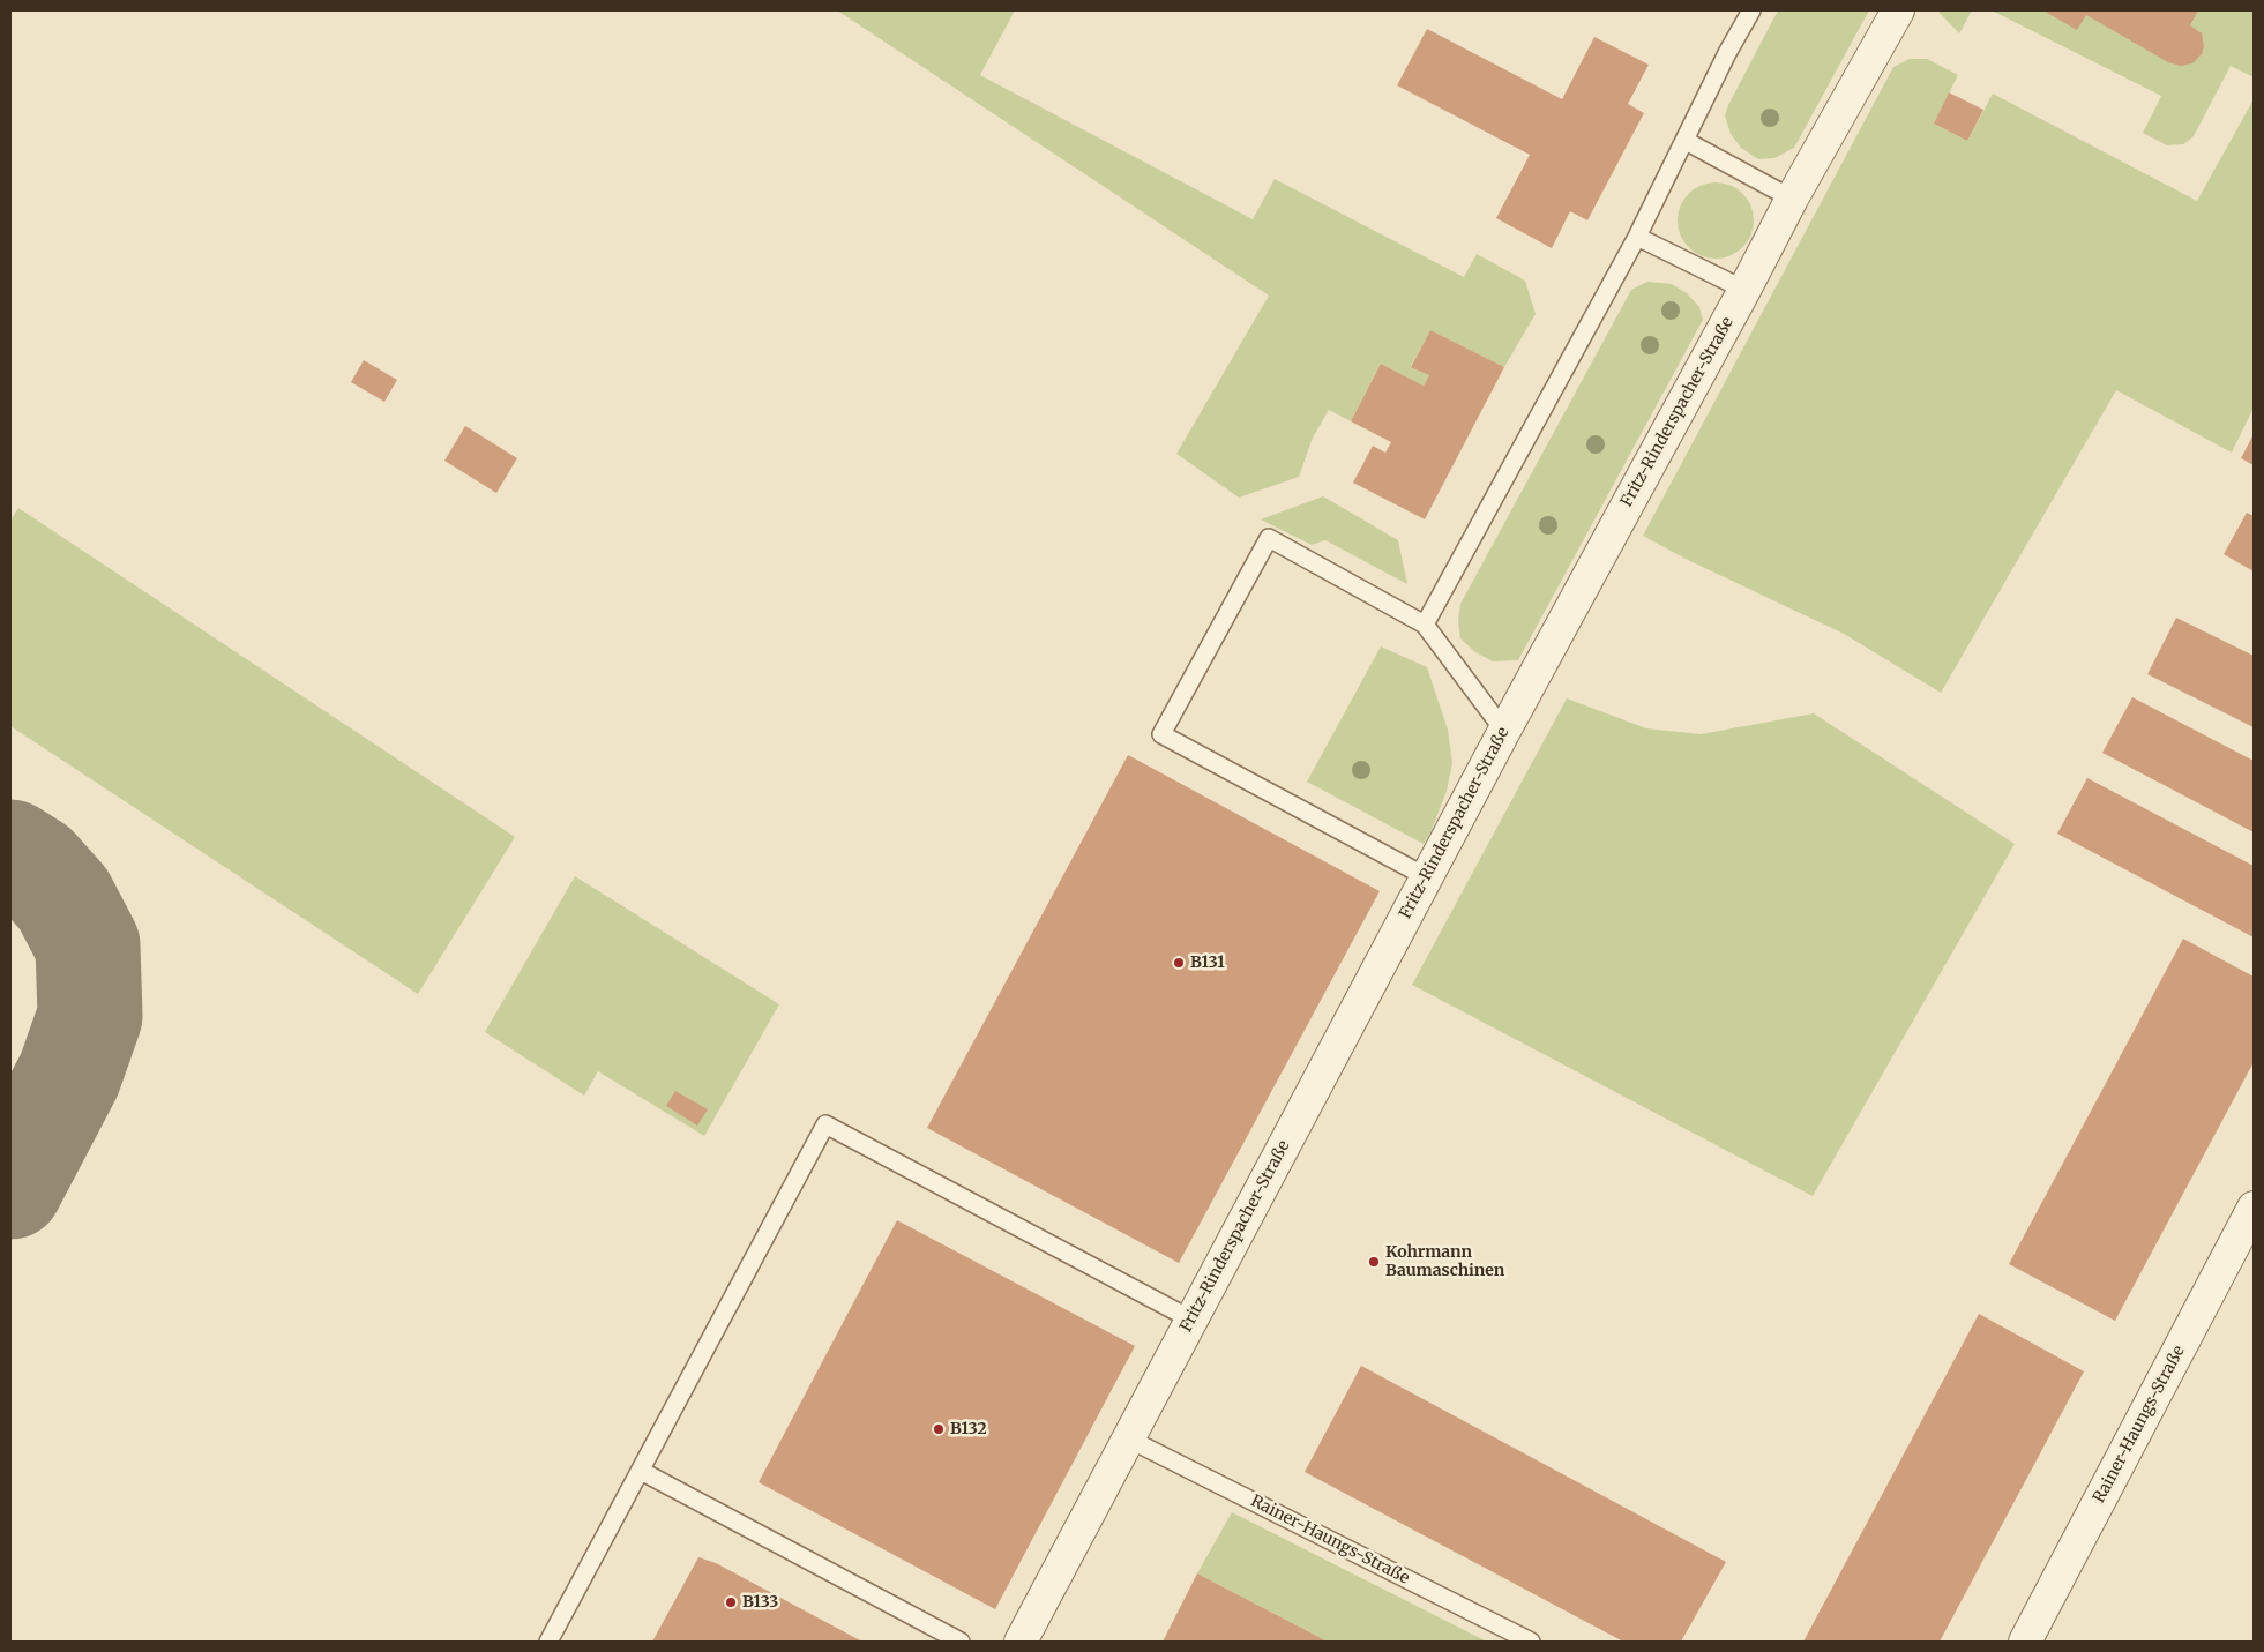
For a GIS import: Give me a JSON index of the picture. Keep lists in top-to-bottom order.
{
  "streets": {
    "street": ["Fritz-Rinderspacher-Straße", "Rainer-Haungs-Straße"]
  },
  "crossings": [
    ["Fritz-Rinderspacher-Straße", "Rainer-Haungs-Straße"]
  ],
  "places": [
    "B131",
    "Kohrmann Baumaschinen",
    "B132",
    "B133"
  ]
}
